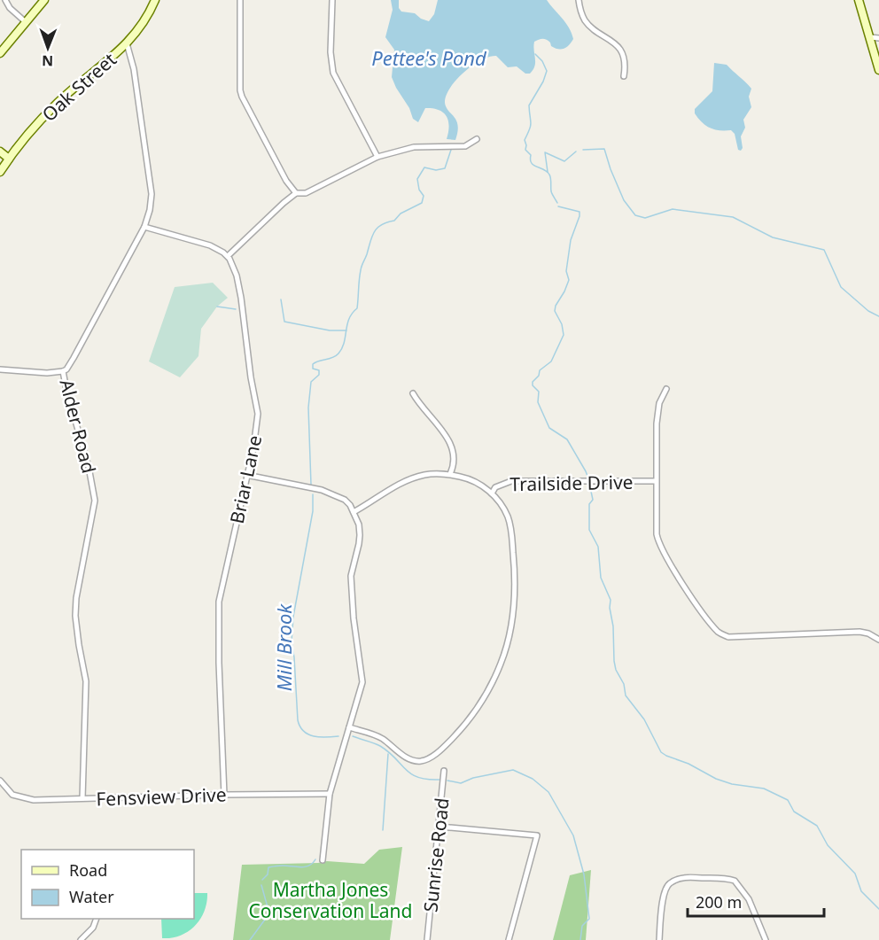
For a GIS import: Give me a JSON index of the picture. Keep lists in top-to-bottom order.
{
  "streets": {
    "street": [
      "Oak Street",
      "Alder Road",
      "Briar Lane",
      "Trailside Drive",
      "Fensview Drive",
      "Sunrise Road"
    ]
  },
  "crossings": [
    ["Oak Street", "Alder Road"],
    ["Alder Road", "Fensview Drive"],
    ["Briar Lane", "Fensview Drive"]
  ],
  "water": ["Pettee's Pond", "Mill Brook"],
  "parks": ["Martha Jones Conservation Land"],
  "legend": ["Road", "Water"],
  "scale_bar": "200 m",
  "north": "bottom"
}
